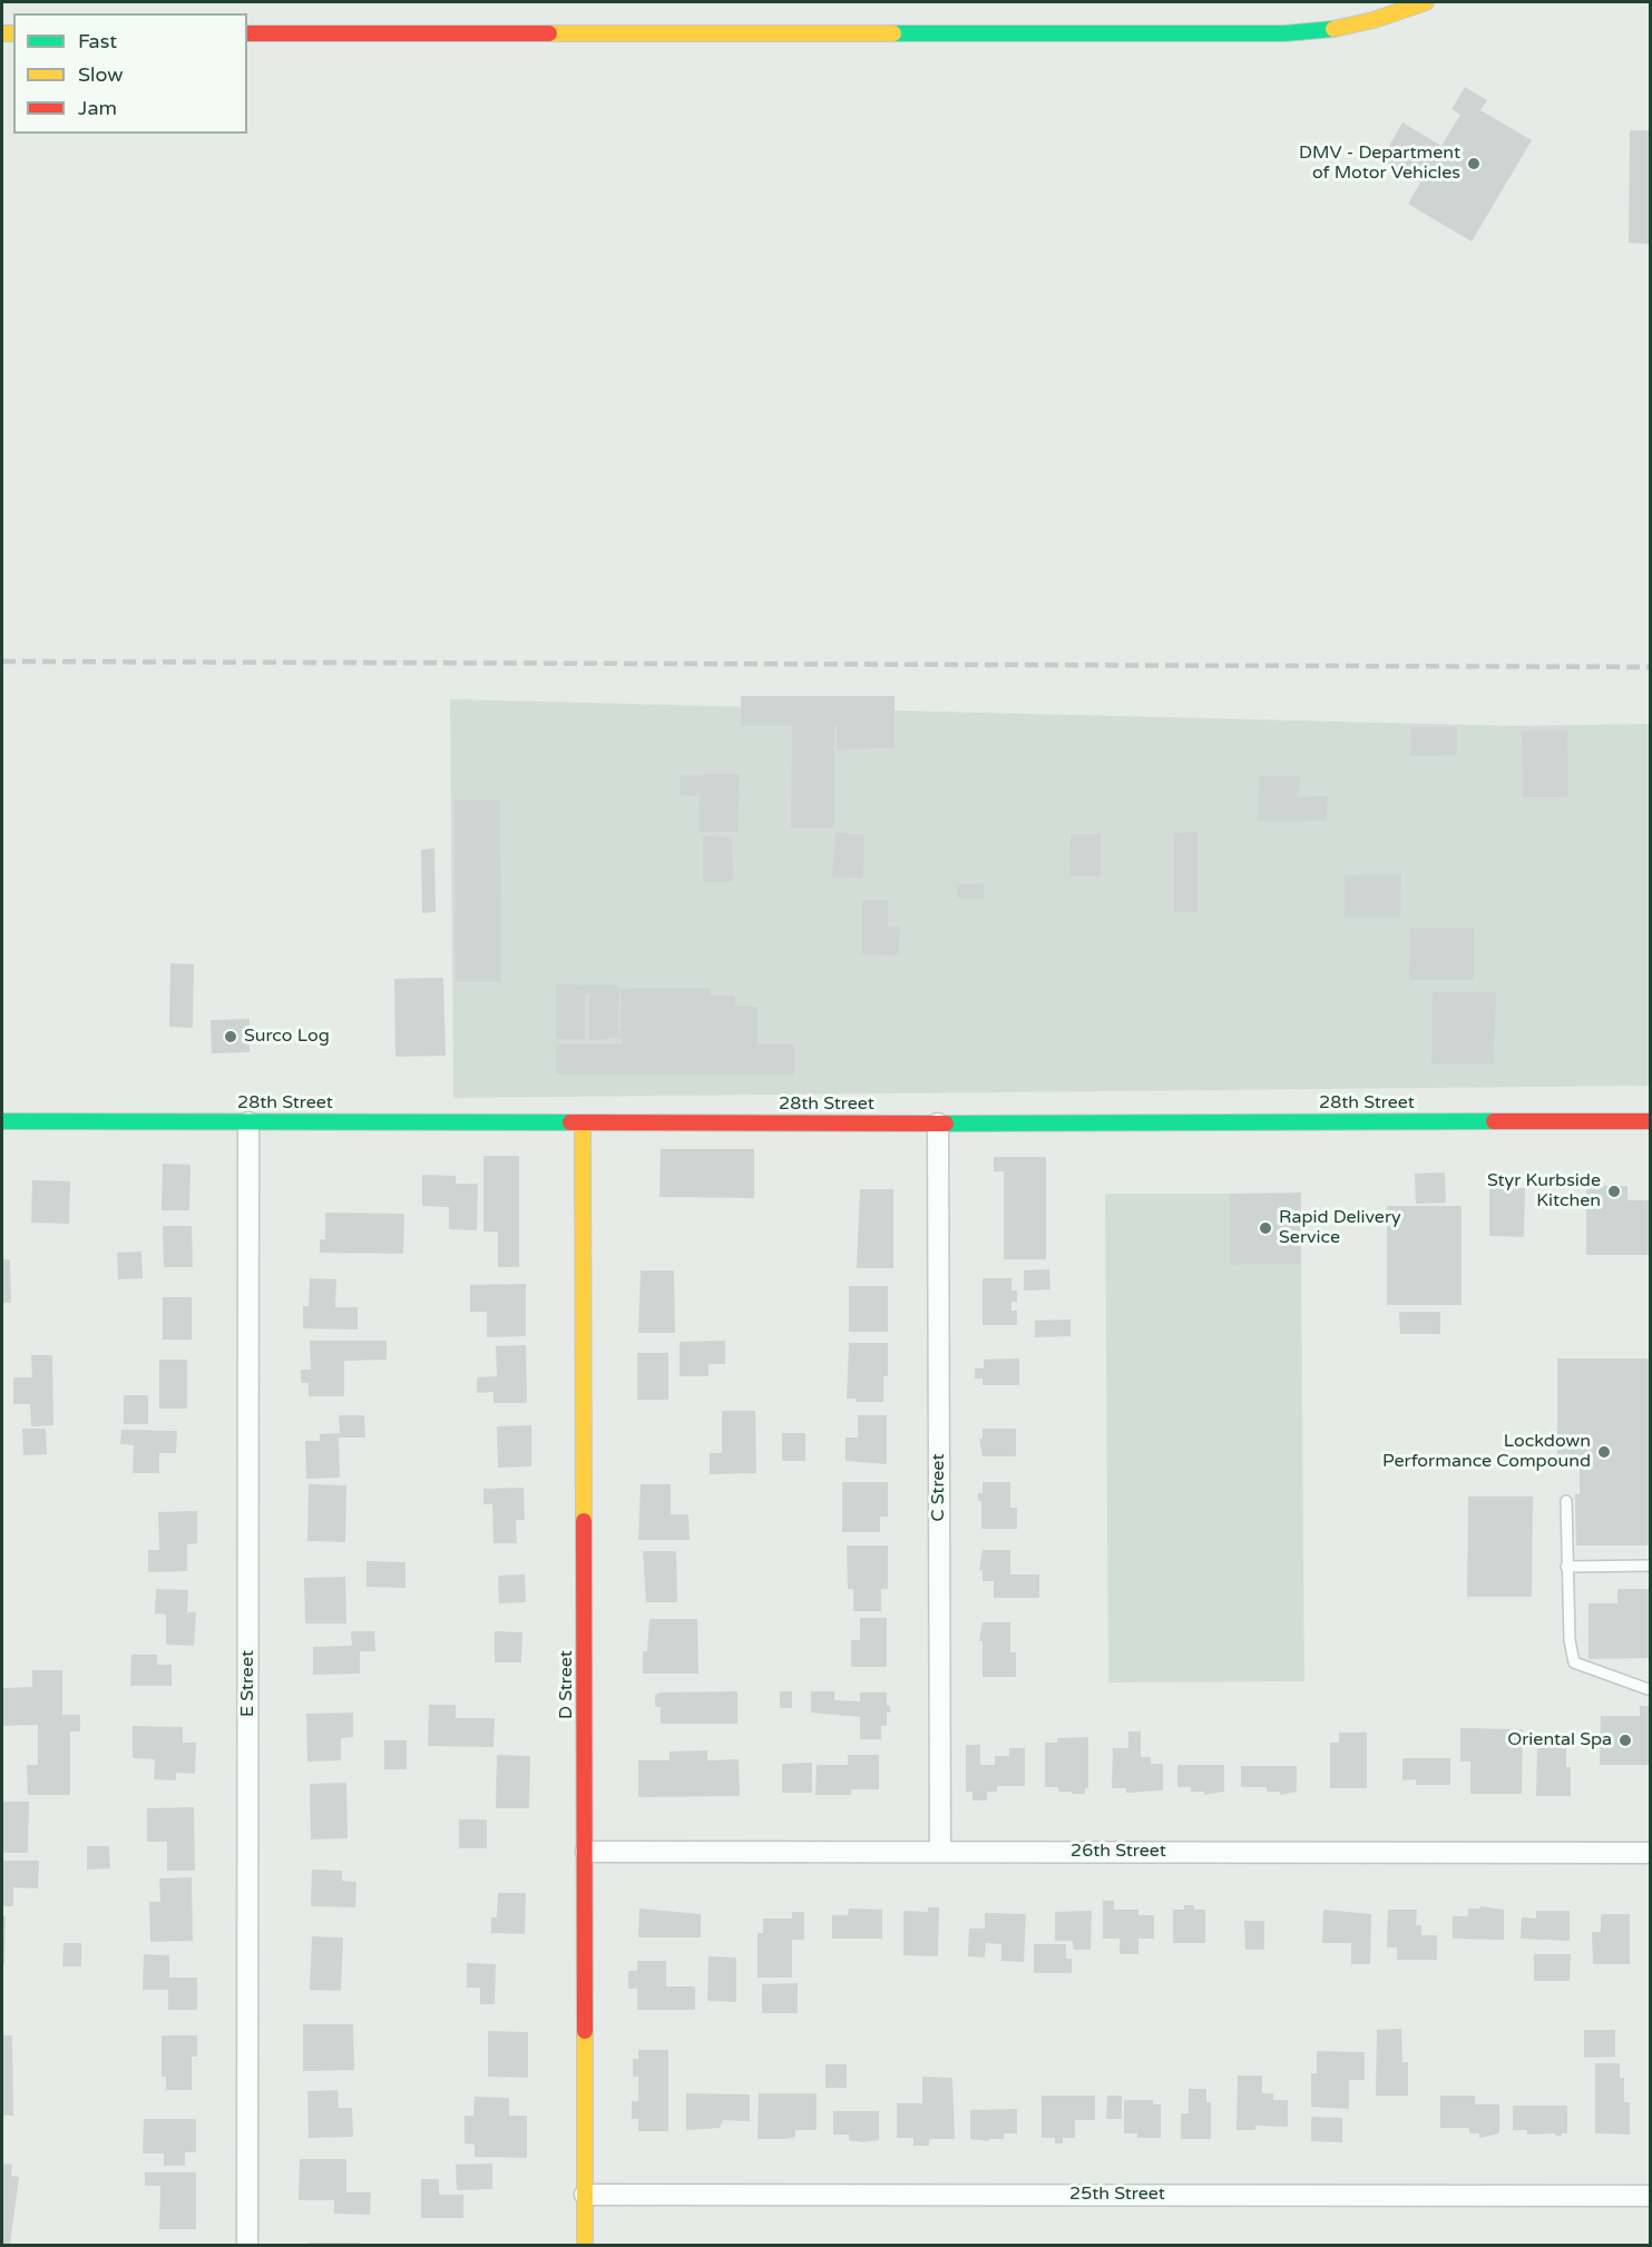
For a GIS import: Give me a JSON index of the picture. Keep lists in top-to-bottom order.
{
  "streets": {
    "street": [
      "28th Street",
      "C Street",
      "E Street",
      "D Street",
      "26th Street",
      "25th Street"
    ]
  },
  "crossings": [
    ["28th Street", "C Street"],
    ["28th Street", "E Street"],
    ["28th Street", "D Street"],
    ["C Street", "26th Street"],
    ["D Street", "26th Street"],
    ["D Street", "25th Street"]
  ],
  "places": [
    "DMV - Department of Motor Vehicles",
    "Surco Log",
    "Styr Kurbside Kitchen",
    "Rapid Delivery Service",
    "Lockdown Performance Compound",
    "Oriental Spa"
  ],
  "legend": ["Fast", "Slow", "Jam"]
}
